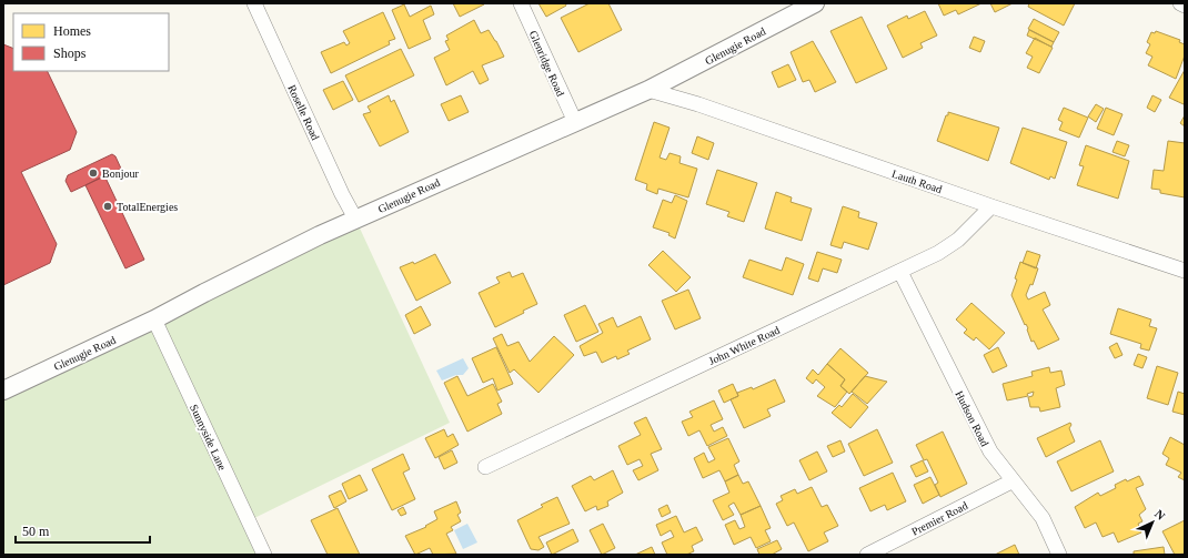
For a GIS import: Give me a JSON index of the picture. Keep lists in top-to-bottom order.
{
  "streets": {
    "street": [
      "Glenugie Road",
      "Glenridge Road",
      "Roselle Road",
      "Lauth Road",
      "John White Road",
      "Hudson Road",
      "Sunnyside Lane",
      "Premier Road"
    ]
  },
  "crossings": [
    ["Glenugie Road", "Glenridge Road"],
    ["Glenugie Road", "Roselle Road"],
    ["Glenugie Road", "Lauth Road"],
    ["Glenugie Road", "Sunnyside Lane"],
    ["Lauth Road", "John White Road"],
    ["John White Road", "Hudson Road"],
    ["Hudson Road", "Premier Road"]
  ],
  "places": ["Bonjour", "TotalEnergies"],
  "legend": ["Homes", "Shops"],
  "scale_bar": "50 m",
  "north": "top right"
}
